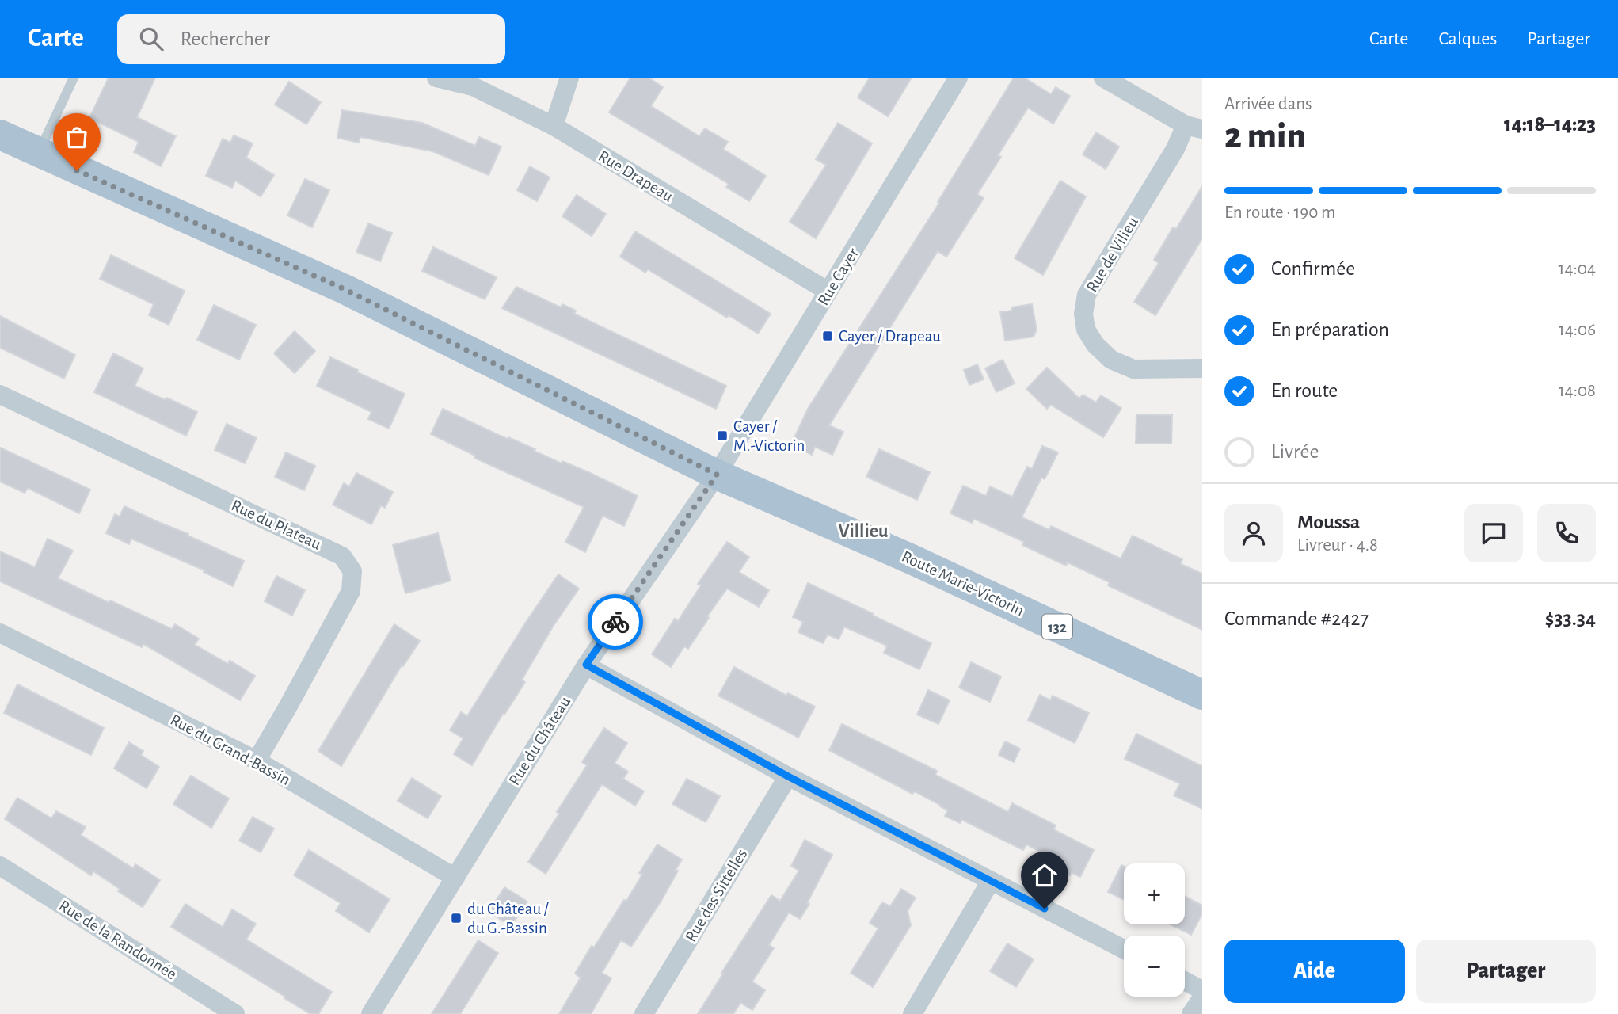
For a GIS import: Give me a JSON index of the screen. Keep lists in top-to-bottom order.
{
  "streets": {
    "main road": ["Route Marie-Victorin", "132"],
    "street": [
      "Rue Drapeau",
      "Rue de Vilieu",
      "Rue Cayer",
      "Rue du Plateau",
      "Rue du Château",
      "Rue du Grand-Bassin",
      "Rue des Sittelles",
      "Rue de la Randonnée"
    ]
  },
  "crossings": [
    ["Rue Drapeau", "Rue Cayer"],
    ["Rue Cayer", "Route Marie-Victorin"],
    ["Rue Cayer", "Rue du Château"],
    ["Rue du Plateau", "Rue du Grand-Bassin"],
    ["Route Marie-Victorin", "Rue du Château"],
    ["Rue du Château", "Rue du Grand-Bassin"]
  ],
  "districts": ["Villieu"],
  "places": {
    "transit": ["Cayer / Drapeau", "Cayer / M.-Victorin", "du Château / du G.-Bassin"]
  },
  "page": {
    "header": "Carte",
    "search": "Rechercher",
    "nav": ["Carte", "Calques", "Partager"],
    "heading": ["2 min", "Arrivée dans", "14:18–14:23"],
    "panel": [
      "Moussa",
      "Livreur · 4.8",
      "Commande #2427",
      "$33.34"
    ],
    "bar": "En route · 190 m",
    "list": [
      ["Confirmée", "14:04"],
      ["En préparation", "14:06"],
      ["En route", "14:08"],
      "Livrée"
    ],
    "map_buttons": ["+", "−"],
    "buttons": ["Aide", "Partager"]
  }
}
